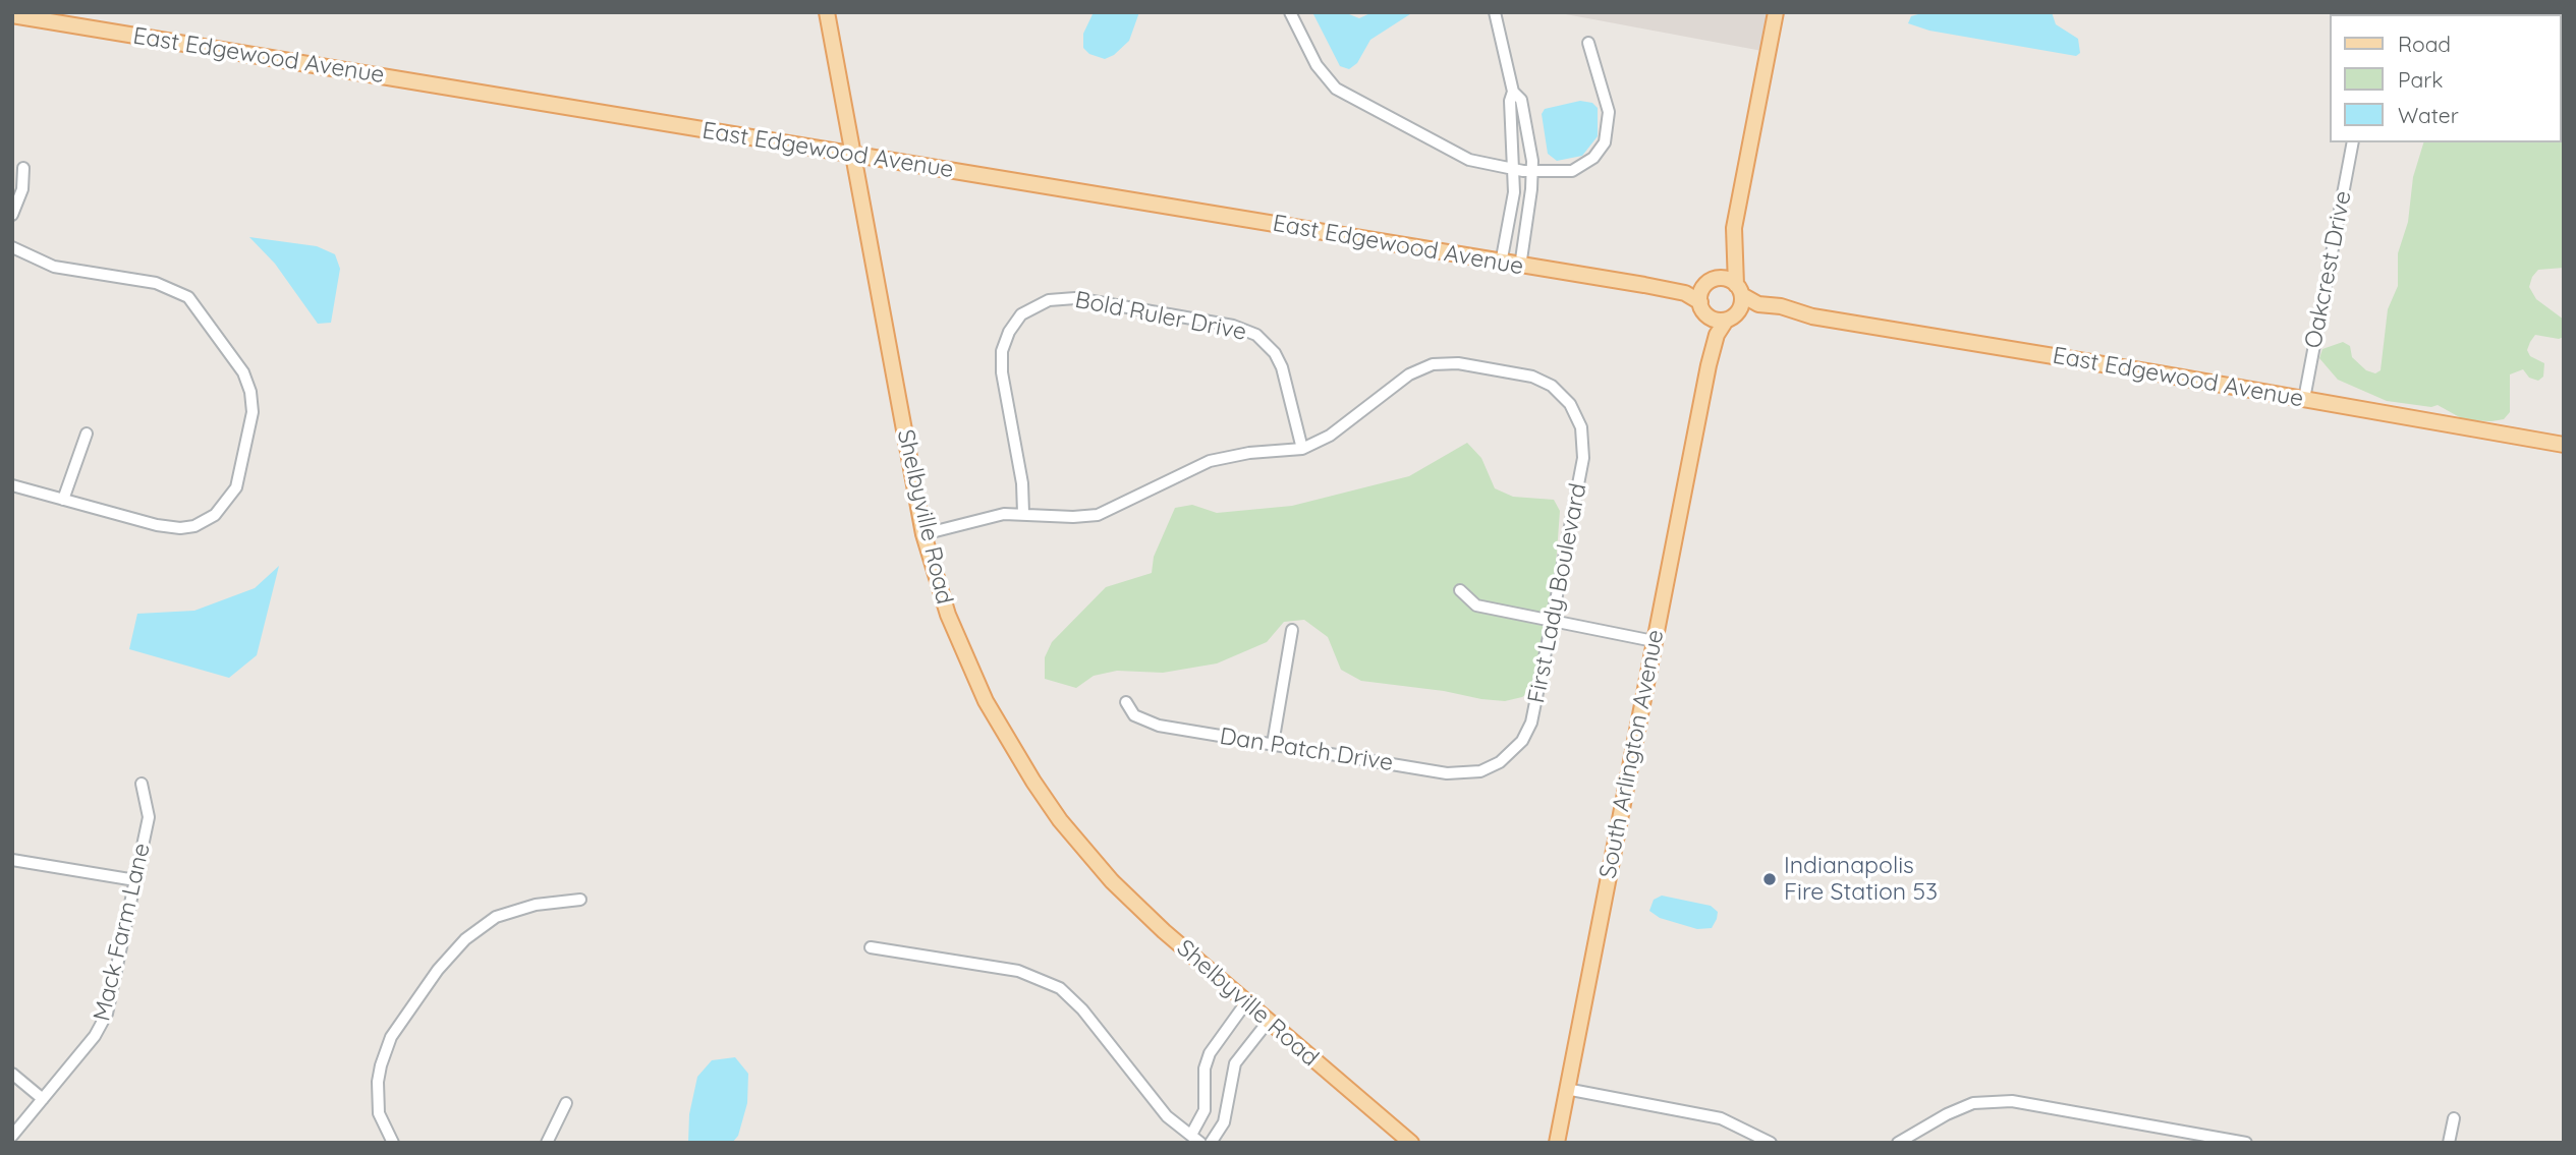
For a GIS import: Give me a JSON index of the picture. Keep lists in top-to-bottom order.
{
  "streets": {
    "main road": ["East Edgewood Avenue", "Shelbyville Road", "South Arlington Avenue"],
    "street": [
      "Oakcrest Drive",
      "Bold Ruler Drive",
      "First Lady Boulevard",
      "Dan Patch Drive",
      "Mack Farm Lane"
    ]
  },
  "crossings": [
    ["East Edgewood Avenue", "Oakcrest Drive"],
    ["East Edgewood Avenue", "Shelbyville Road"],
    ["Bold Ruler Drive", "First Lady Boulevard"],
    ["First Lady Boulevard", "Dan Patch Drive"]
  ],
  "places": ["Indianapolis Fire Station 53"],
  "legend": ["Road", "Park", "Water"]
}
